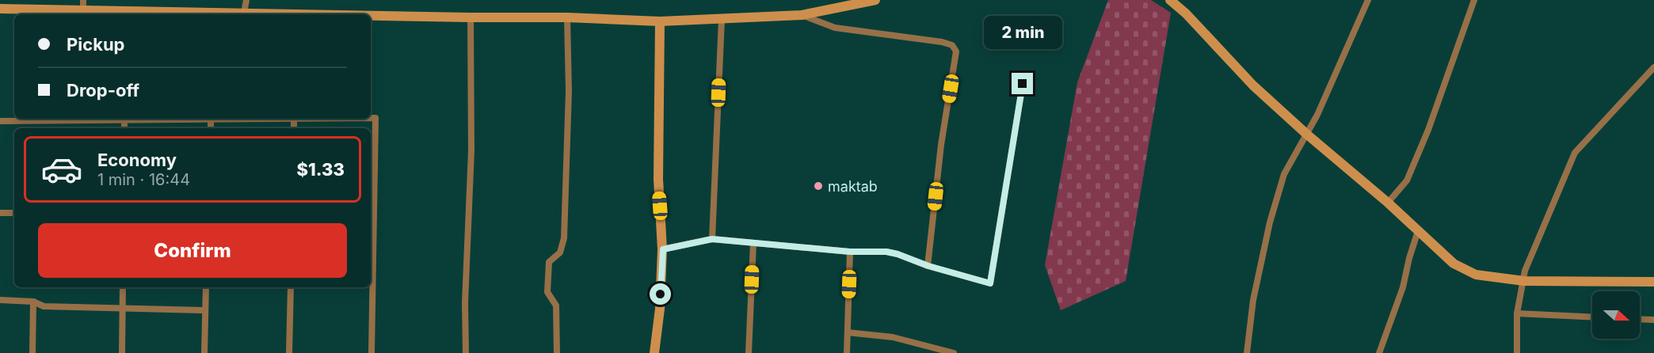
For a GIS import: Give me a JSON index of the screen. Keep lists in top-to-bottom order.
{
  "places": ["maktab"],
  "north": "right",
  "page": {
    "banner": ["Pickup", "Drop-off"],
    "bubble": "2 min",
    "list": [
      {
        "name": "Economy",
        "note": "1 min · 16:44",
        "value": "$1.33"
      }
    ],
    "buttons": "Confirm"
  }
}
